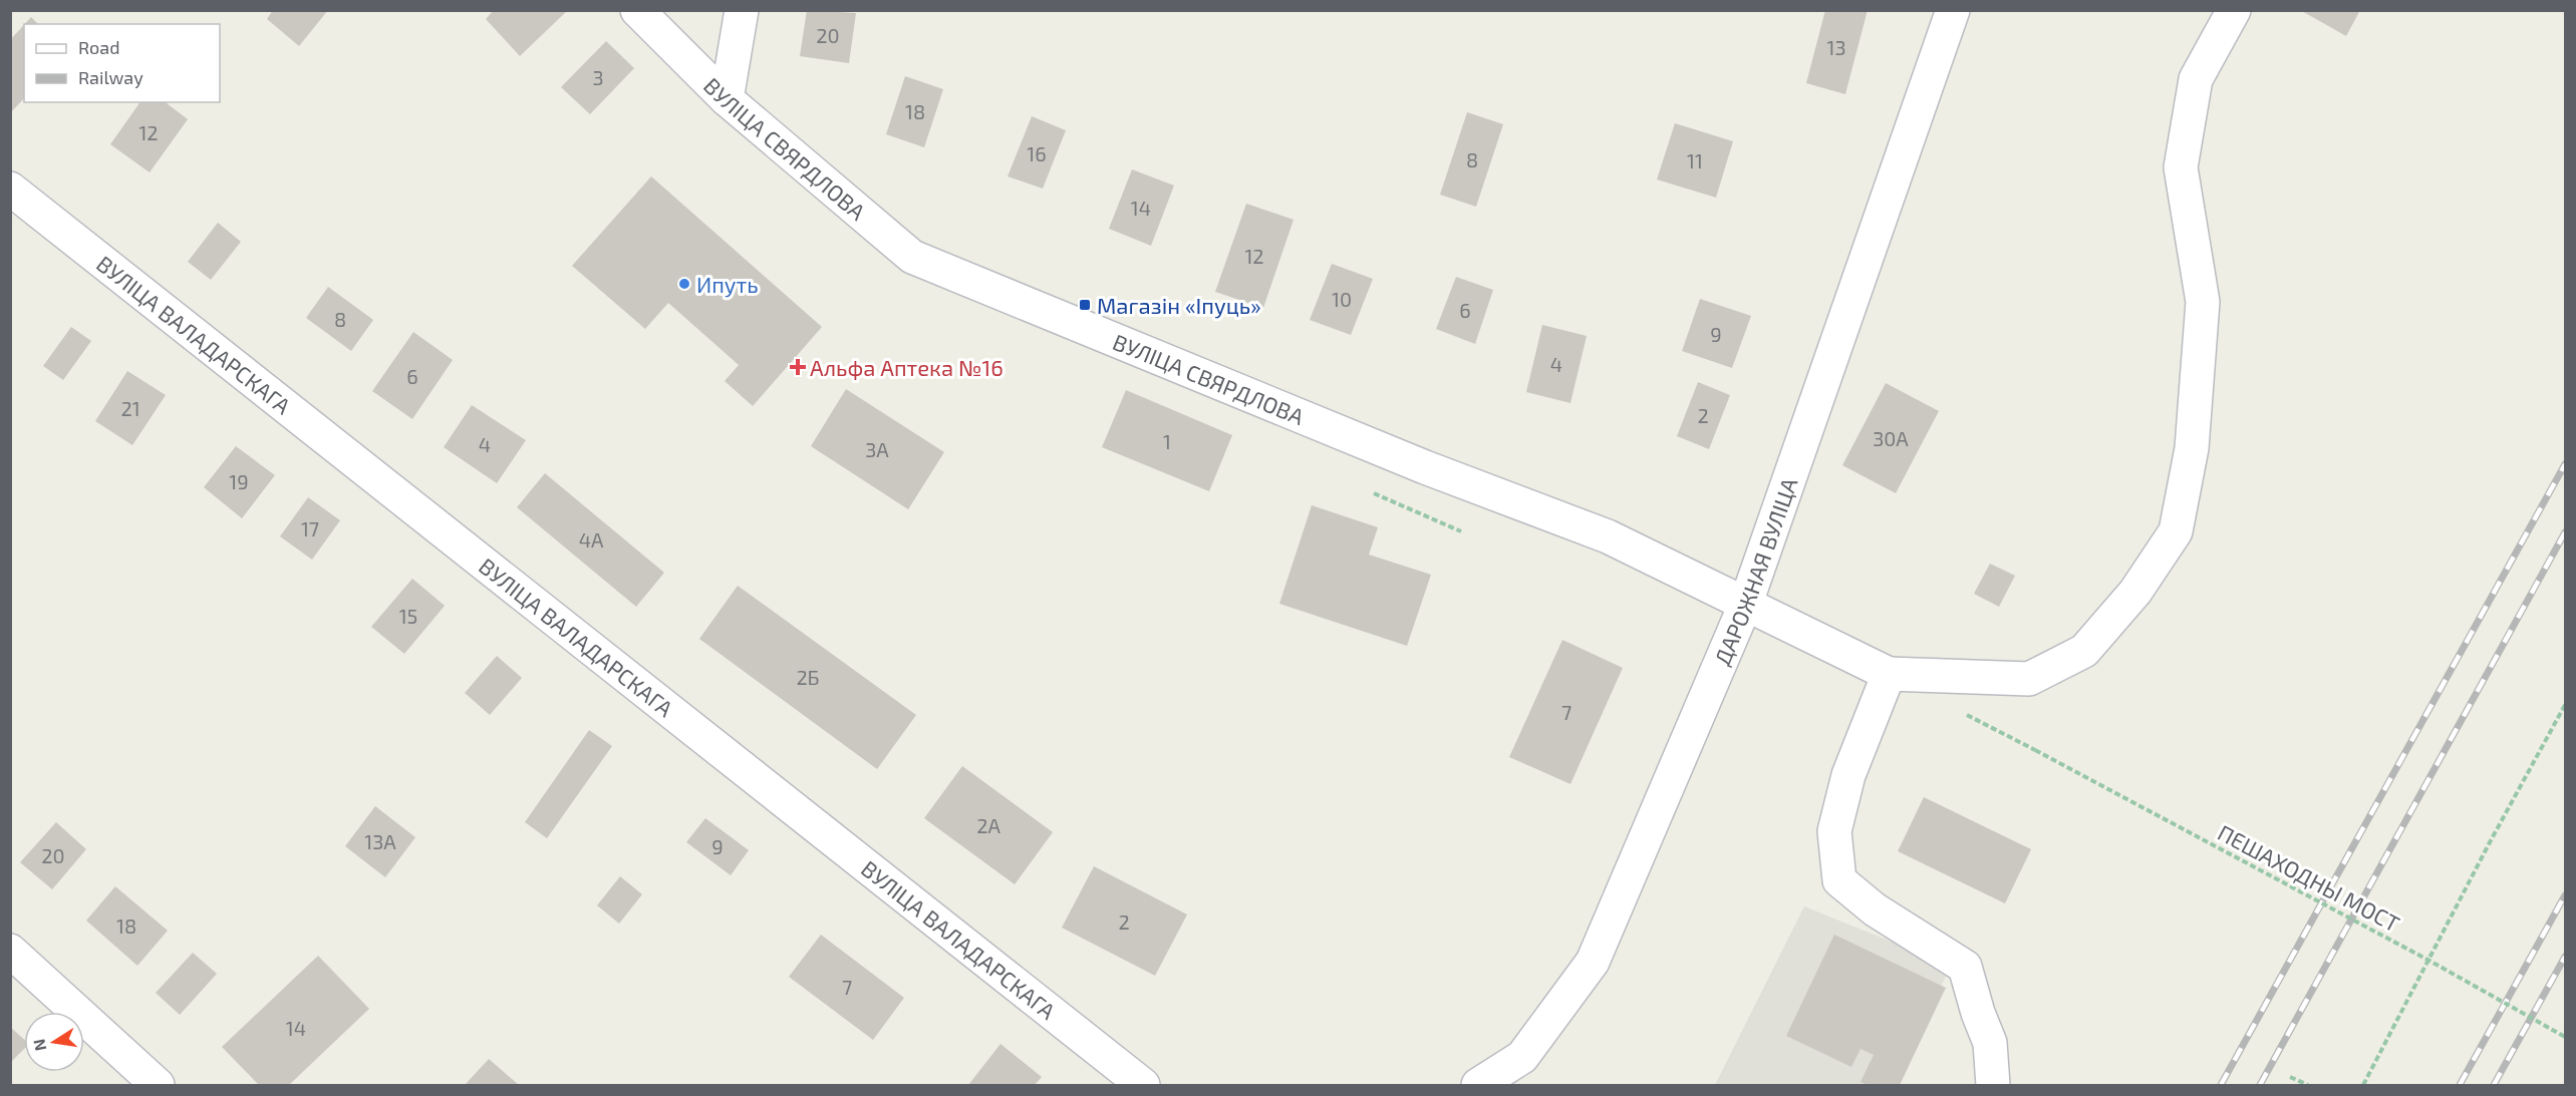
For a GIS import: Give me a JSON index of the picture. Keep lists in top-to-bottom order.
{
  "streets": {
    "street": ["ВУЛІЦА СВЯРДЛОВА", "ВУЛІЦА ВАЛАДАРСКАГА", "ДАРОЖНАЯ ВУЛІЦА"],
    "path": ["ПЕШАХОДНЫ МОСТ"]
  },
  "crossings": [
    ["ВУЛІЦА СВЯРДЛОВА", "ДАРОЖНАЯ ВУЛІЦА"]
  ],
  "places": {
    "other": ["Ипуть"],
    "transit": ["Магазін «Іпуць»"],
    "health": ["Альфа Аптека №16"]
  },
  "house_numbers": [
    "20",
    "13",
    "3",
    "18",
    "12",
    "16",
    "8",
    "11",
    "14",
    "12",
    "10",
    "6",
    "8",
    "9",
    "4",
    "6",
    "21",
    "2",
    "30А",
    "1",
    "4",
    "3А",
    "19",
    "17",
    "4А",
    "15",
    "2Б",
    "7",
    "2А",
    "13А",
    "9",
    "20",
    "2",
    "18",
    "7",
    "14"
  ],
  "legend": ["Road", "Railway"],
  "north": "left"
}
